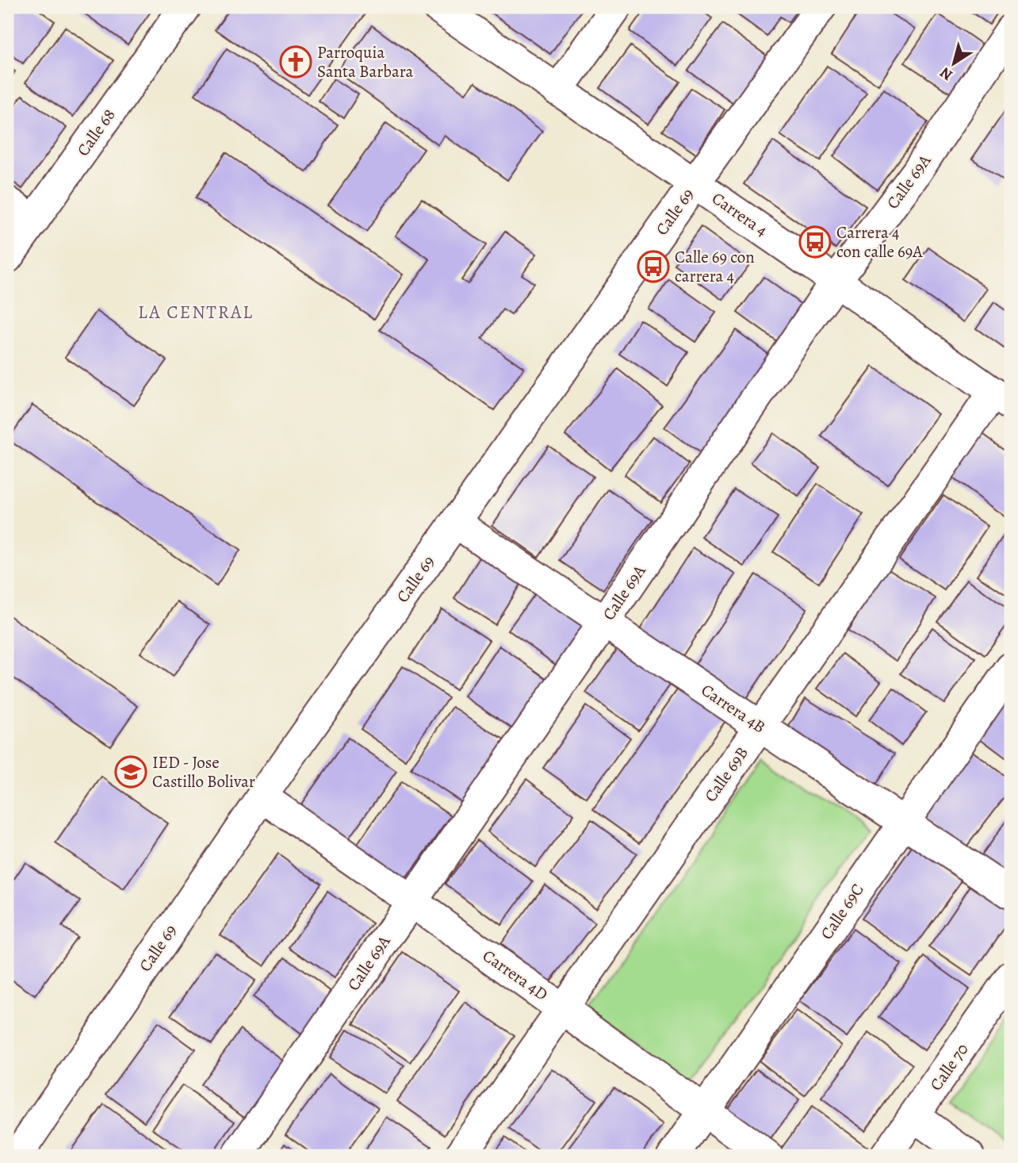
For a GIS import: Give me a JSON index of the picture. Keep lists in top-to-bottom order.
{
  "streets": {
    "street": [
      "Calle 68",
      "Calle 69A",
      "Calle 69",
      "Carrera 4",
      "Carrera 4B",
      "Calle 69B",
      "Calle 69C",
      "Carrera 4D",
      "Calle 70"
    ]
  },
  "crossings": [
    ["Calle 69A", "Carrera 4"],
    ["Calle 69A", "Carrera 4B"],
    ["Calle 69A", "Carrera 4D"],
    ["Calle 69", "Carrera 4"],
    ["Calle 69", "Carrera 4B"],
    ["Calle 69", "Carrera 4D"],
    ["Carrera 4", "Calle 69B"],
    ["Carrera 4B", "Calle 69B"],
    ["Carrera 4B", "Calle 69C"],
    ["Calle 69B", "Carrera 4D"],
    ["Calle 69C", "Carrera 4D"]
  ],
  "districts": ["LA CENTRAL"],
  "places": {
    "church": ["Parroquia Santa Barbara"],
    "bus stop": ["Carrera 4 con calle 69A", "Calle 69 con carrera 4"],
    "school or university": ["IED - Jose Castillo Bolivar"]
  },
  "north": "bottom left"
}
